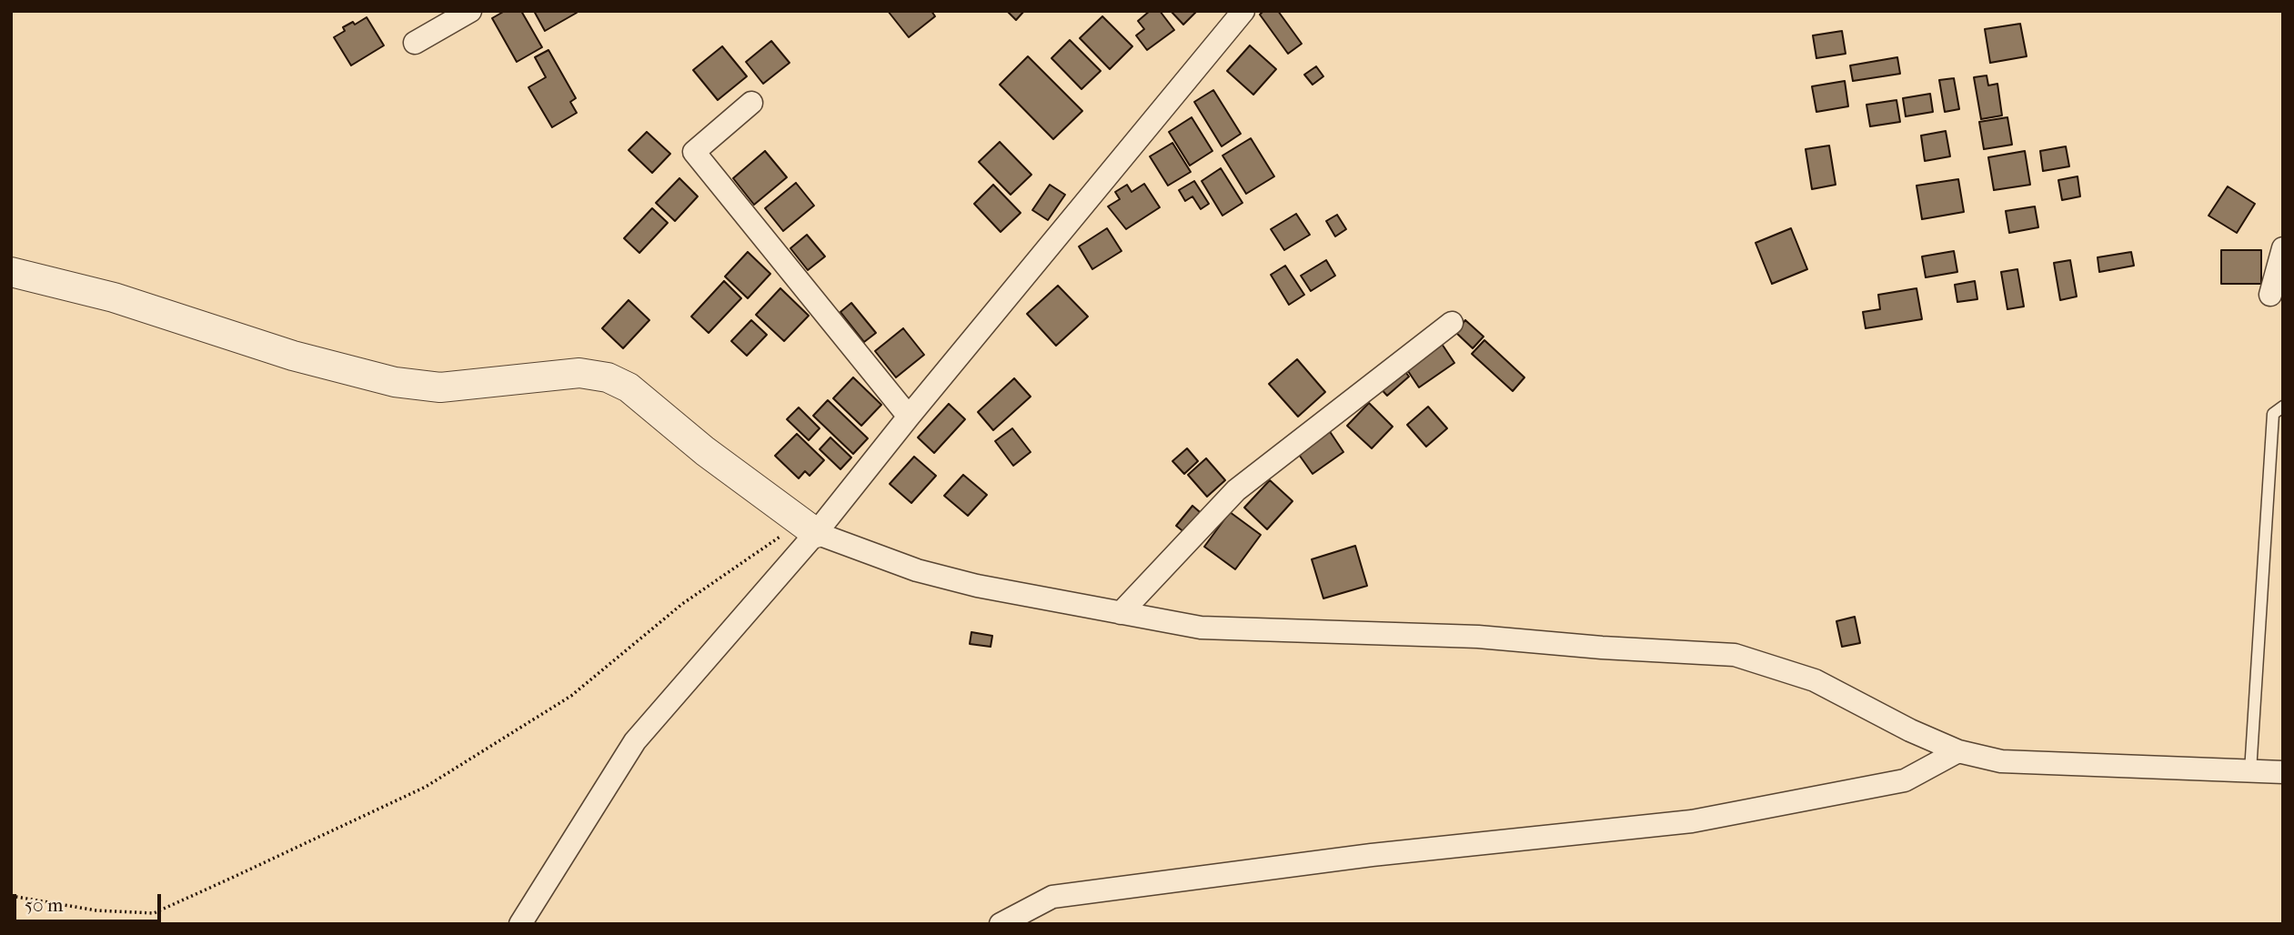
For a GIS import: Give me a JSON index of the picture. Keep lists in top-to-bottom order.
{
  "scale_bar": "50 m"
}
